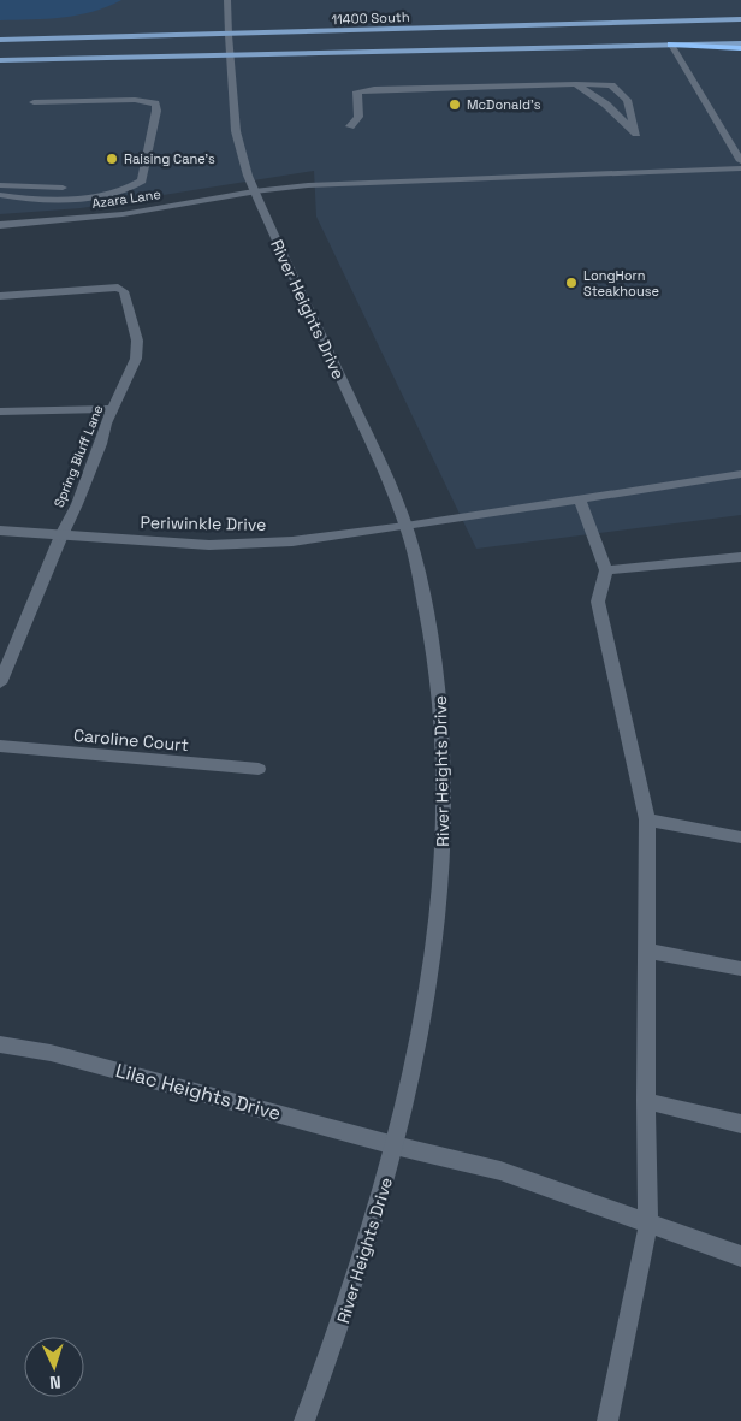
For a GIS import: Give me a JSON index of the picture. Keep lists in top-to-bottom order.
{
  "streets": {
    "main road": ["11400 South"],
    "street": [
      "Azara Lane",
      "River Heights Drive",
      "Spring Bluff Lane",
      "Periwinkle Drive",
      "Caroline Court",
      "Lilac Heights Drive"
    ]
  },
  "crossings": [
    ["11400 South", "River Heights Drive"],
    ["Azara Lane", "River Heights Drive"],
    ["River Heights Drive", "Periwinkle Drive"],
    ["River Heights Drive", "Lilac Heights Drive"],
    ["Spring Bluff Lane", "Periwinkle Drive"]
  ],
  "places": ["McDonald's", "Raising Cane's", "LongHorn Steakhouse"],
  "north": "bottom"
}
